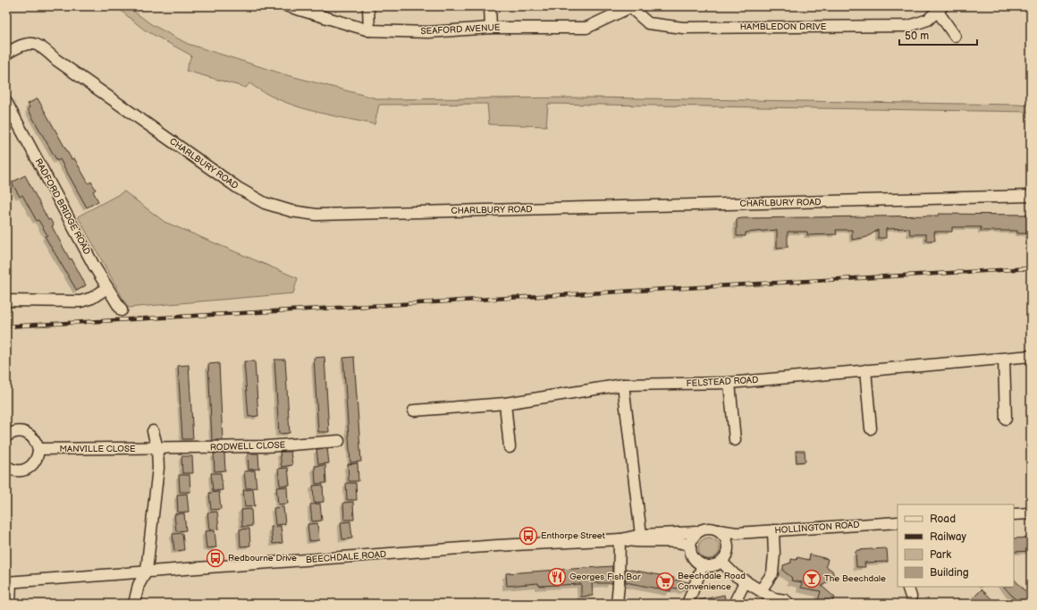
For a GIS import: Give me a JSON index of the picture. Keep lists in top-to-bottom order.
{
  "streets": {
    "street": [
      "HAMBLEDON DRIVE",
      "SEAFORD AVENUE",
      "CHARLBURY ROAD",
      "RADFORD BRIDGE ROAD",
      "FELSTEAD ROAD",
      "RODWELL CLOSE",
      "MANVILLE CLOSE",
      "HOLLINGTON ROAD",
      "BEECHDALE ROAD"
    ]
  },
  "crossings": [
    ["HAMBLEDON DRIVE", "SEAFORD AVENUE"],
    ["RODWELL CLOSE", "MANVILLE CLOSE"],
    ["HOLLINGTON ROAD", "BEECHDALE ROAD"]
  ],
  "places": {
    "bus stop": ["Enthorpe Street", "Redbourne Drive"],
    "restaurant": ["Georges Fish Bar"],
    "bar": ["The Beechdale"],
    "supermarket": ["Beechdale Road Convenience"]
  },
  "legend": [
    "Road",
    "Railway",
    "Park",
    "Building"
  ],
  "scale_bar": "50 m"
}
